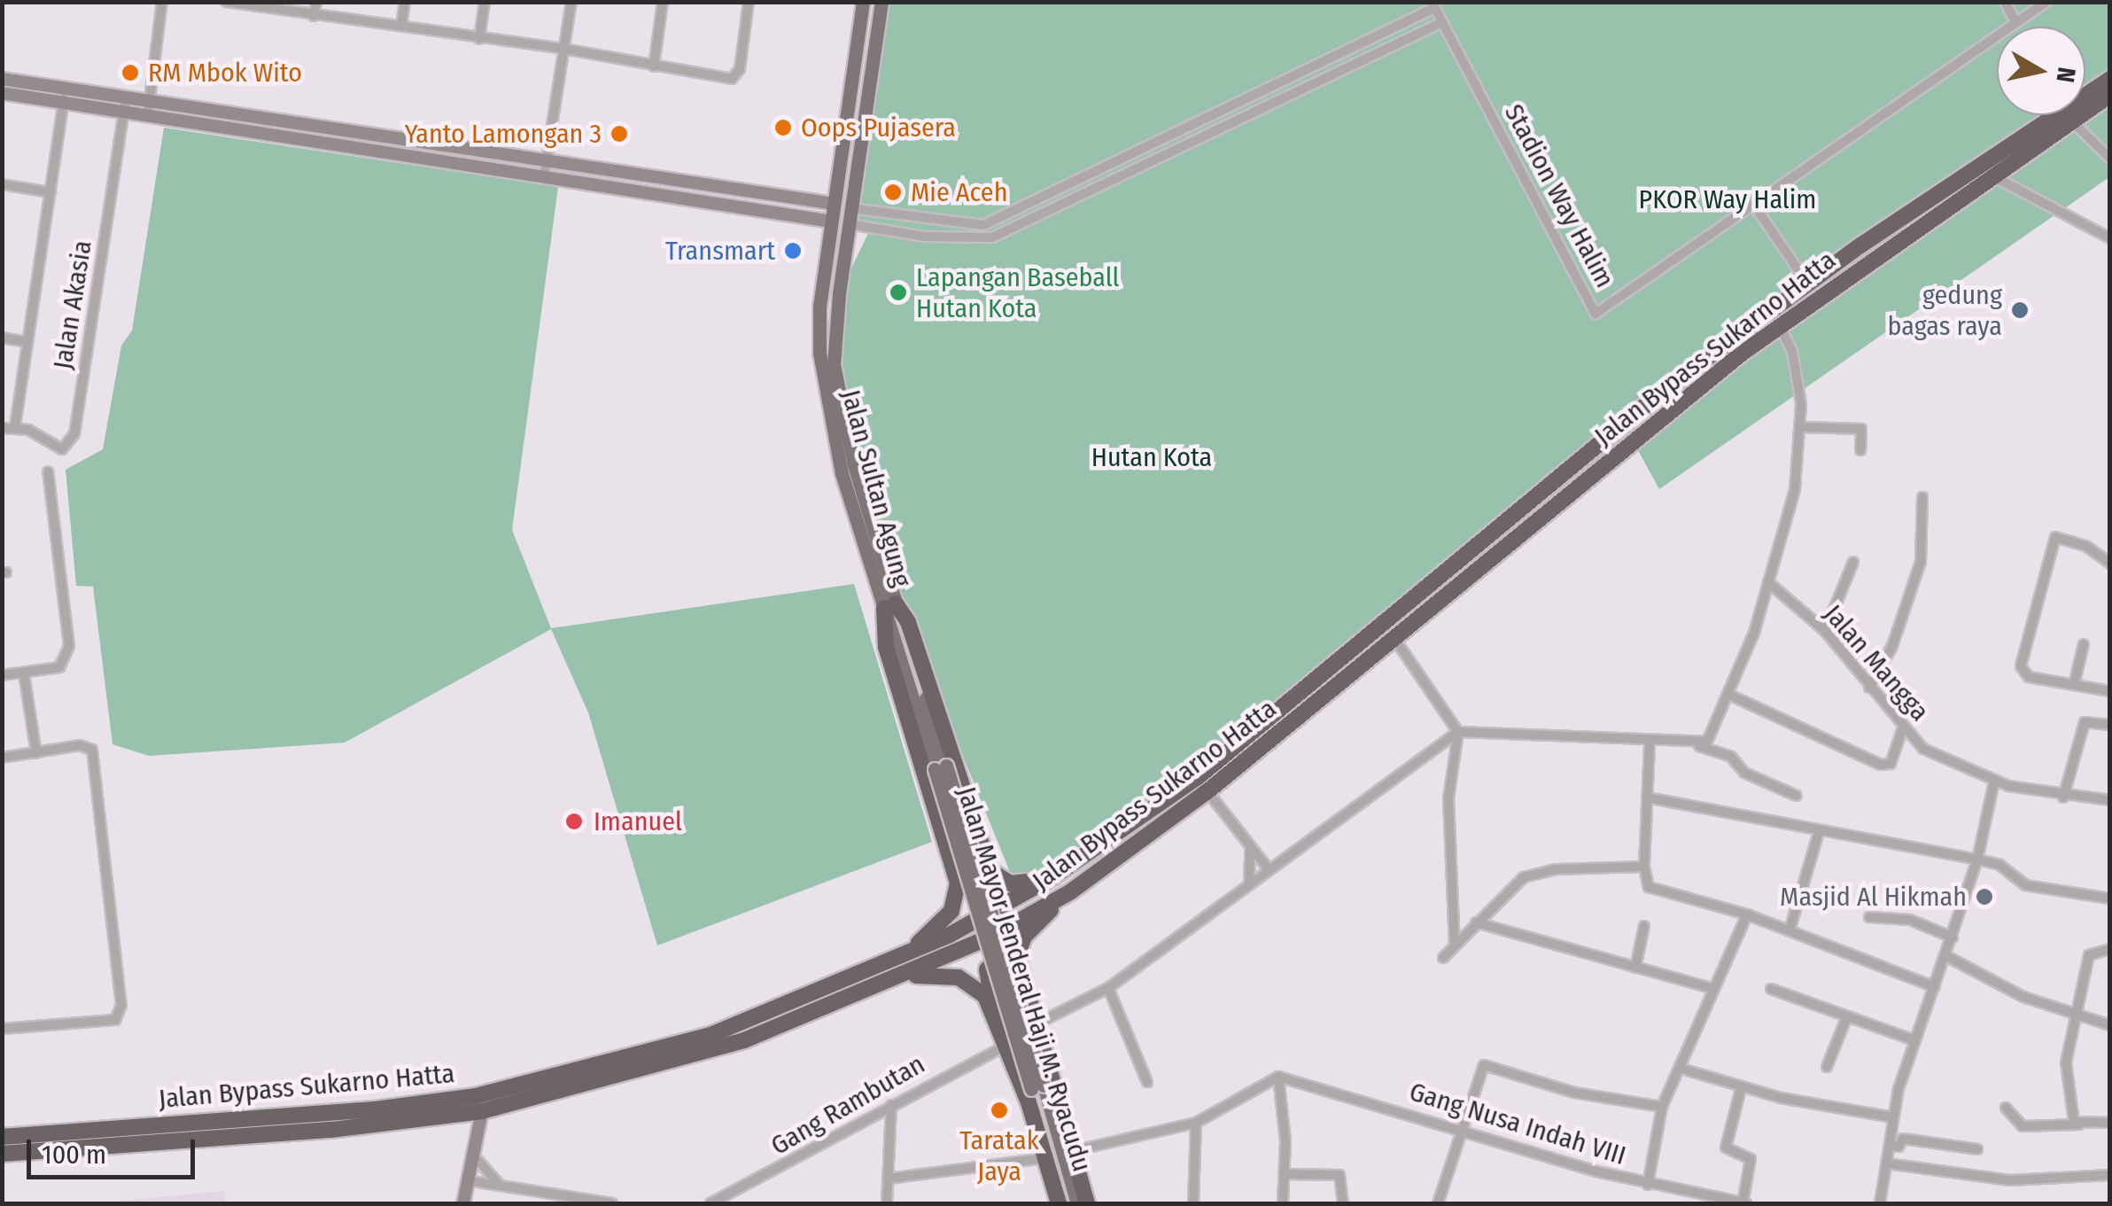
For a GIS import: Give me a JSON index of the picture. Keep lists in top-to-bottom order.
{
  "streets": {
    "highway": ["Jalan Bypass Sukarno Hatta"],
    "main road": ["Jalan Sultan Agung", "Jalan Mayor Jenderal Haji M. Ryacudu"],
    "street": [
      "Stadion Way Halim",
      "Jalan Akasia",
      "Jalan Mangga",
      "Gang Rambutan",
      "Gang Nusa Indah VIII"
    ]
  },
  "crossings": [
    ["Stadion Way Halim", "Jalan Sultan Agung"],
    ["Jalan Sultan Agung", "Jalan Mayor Jenderal Haji M. Ryacudu"]
  ],
  "parks": ["PKOR Way Halim", "Hutan Kota"],
  "places": [
    "RM Mbok Wito",
    "Oops Pujasera",
    "Yanto Lamongan 3",
    "Mie Aceh",
    "Transmart",
    "Lapangan Baseball Hutan Kota",
    "gedung bagas raya",
    "Imanuel",
    "Masjid Al Hikmah",
    "Taratak Jaya"
  ],
  "scale_bar": "100 m",
  "north": "right"
}
